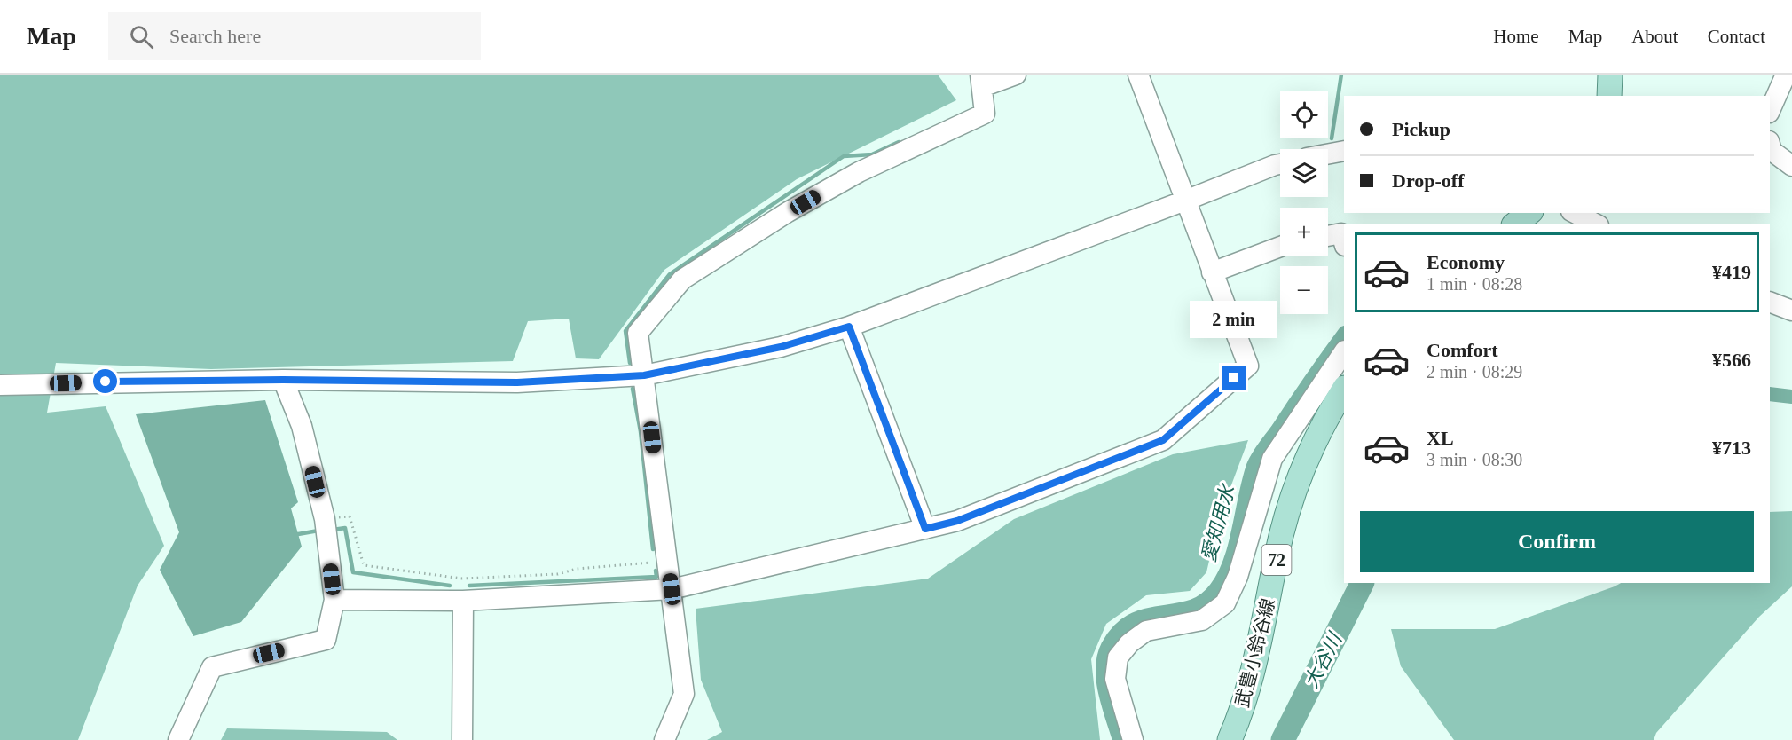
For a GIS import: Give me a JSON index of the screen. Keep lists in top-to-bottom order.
{
  "streets": {
    "main road": ["72", "武豊小鈴谷線"]
  },
  "water": ["愛知用水", "大谷川"],
  "page": {
    "header": "Map",
    "search": "Search here",
    "nav": [
      "Home",
      "Map",
      "About",
      "Contact"
    ],
    "map_buttons": ["+", "−"],
    "banner": ["Pickup", "Drop-off"],
    "list": [
      {
        "name": "Economy",
        "note": "1 min · 08:28",
        "value": "¥419"
      },
      {
        "name": "Comfort",
        "note": "2 min · 08:29",
        "value": "¥566"
      },
      {
        "name": "XL",
        "note": "3 min · 08:30",
        "value": "¥713"
      }
    ],
    "bubble": "2 min",
    "buttons": "Confirm"
  }
}
